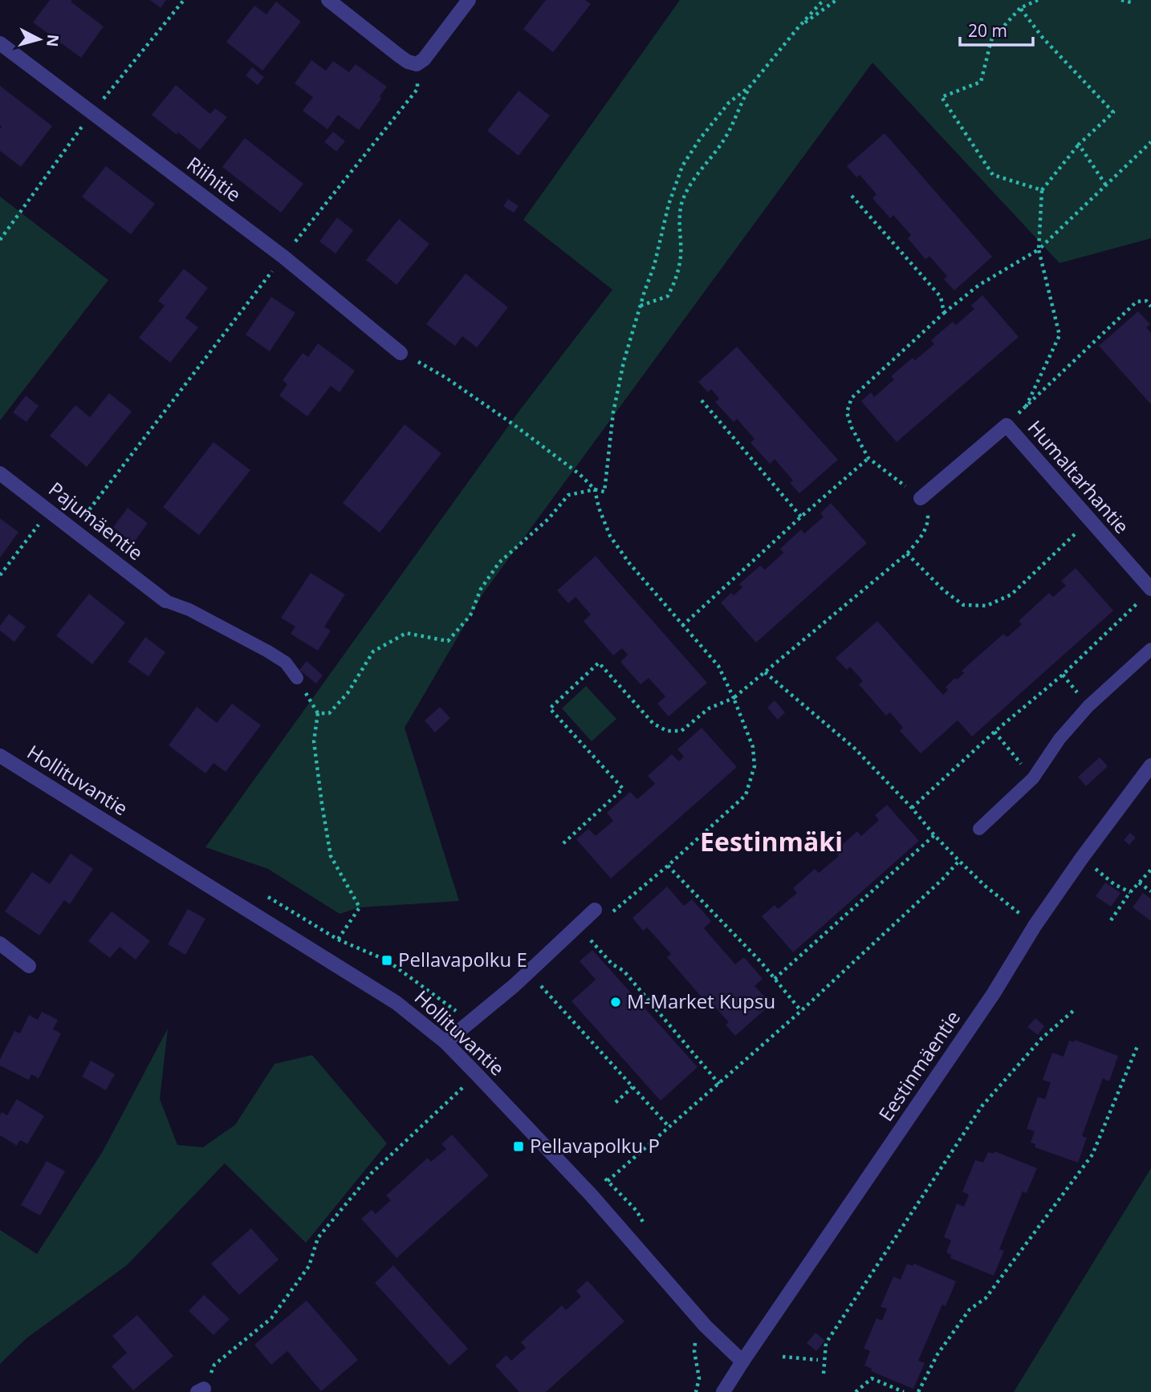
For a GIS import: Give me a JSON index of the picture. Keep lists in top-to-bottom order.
{
  "streets": {
    "street": [
      "Riihitie",
      "Humaltarhantie",
      "Pajumäentie",
      "Hollituvantie",
      "Eestinmäentie"
    ]
  },
  "crossings": [
    ["Hollituvantie", "Eestinmäentie"]
  ],
  "districts": ["Eestinmäki"],
  "places": {
    "transit": ["Pellavapolku E", "Pellavapolku P"],
    "other": ["M-Market Kupsu"]
  },
  "scale_bar": "20 m",
  "north": "right"
}
